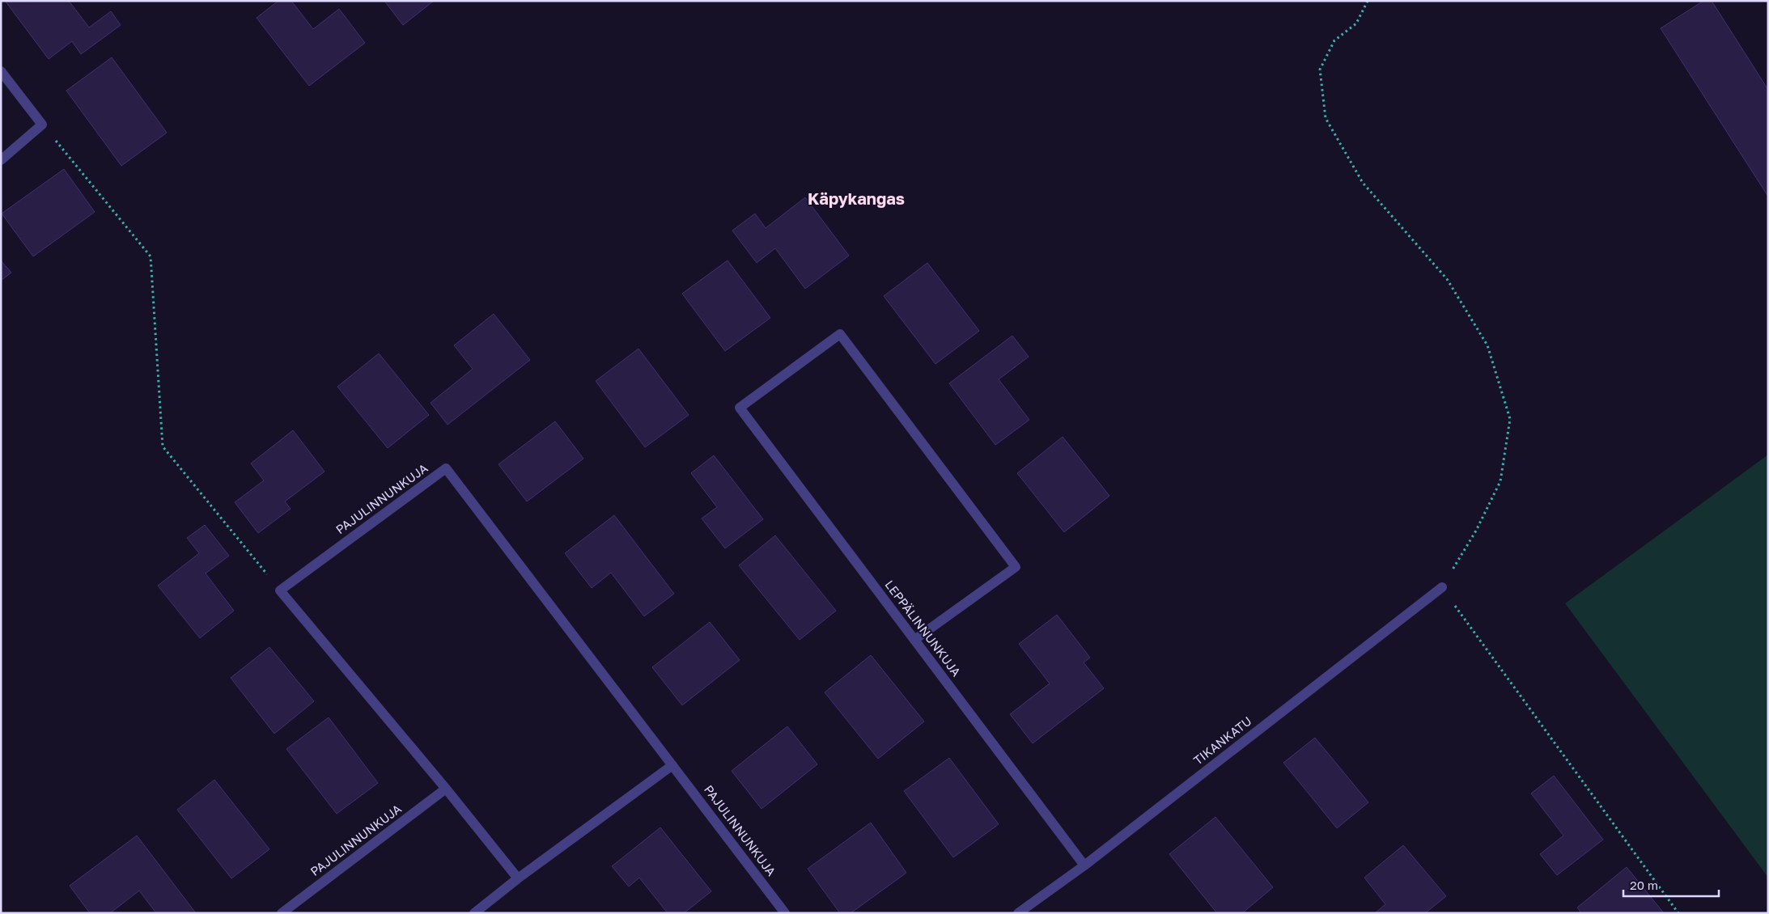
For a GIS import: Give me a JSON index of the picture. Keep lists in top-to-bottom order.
{
  "streets": {
    "street": ["PAJULINNUNKUJA", "LEPPÄLINNUNKUJA", "TIKANKATU"]
  },
  "crossings": [
    ["LEPPÄLINNUNKUJA", "TIKANKATU"]
  ],
  "districts": ["Käpykangas"],
  "scale_bar": "20 m"
}
